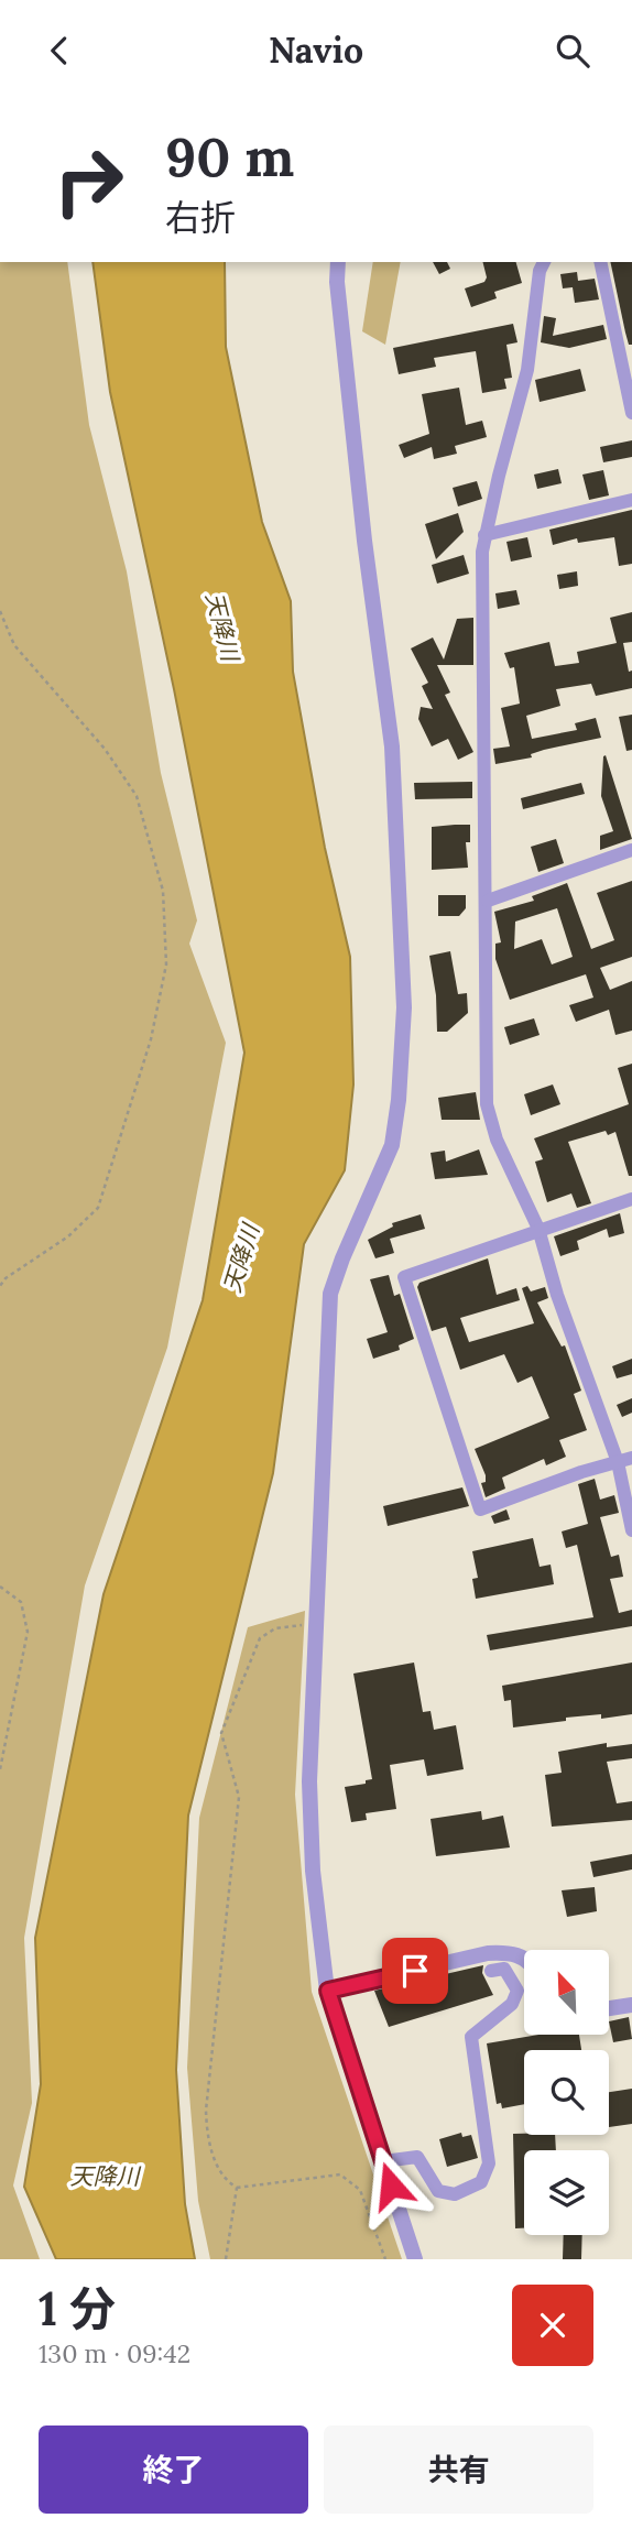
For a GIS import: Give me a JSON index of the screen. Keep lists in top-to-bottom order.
{
  "water": ["天降川"],
  "north": "top left",
  "page": {
    "header": "Navio",
    "turn": ["90 m", "右折"],
    "heading": ["1 分", "130 m · 09:42"],
    "buttons": ["終了", "共有"]
  }
}
